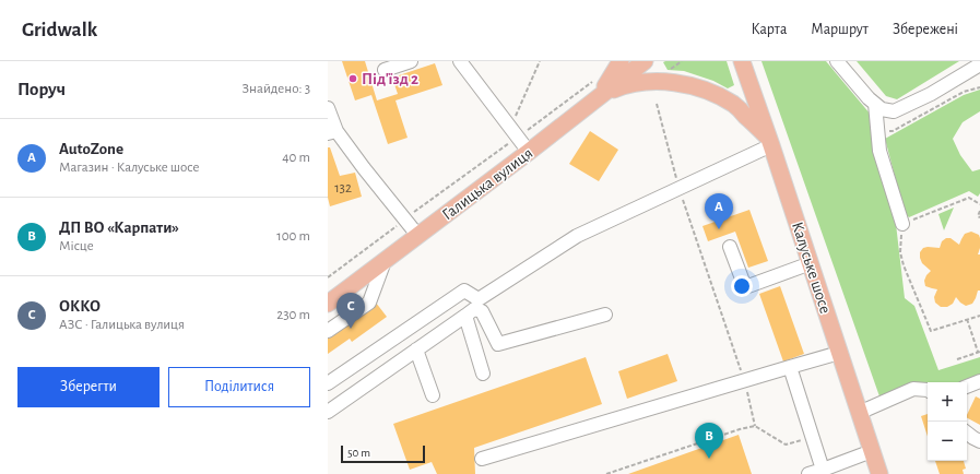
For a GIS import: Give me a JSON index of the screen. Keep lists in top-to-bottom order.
{
  "streets": {
    "main road": ["Галицька вулиця", "Калуське шосе"]
  },
  "places": ["Під'їзд 2"],
  "house_numbers": ["132"],
  "scale_bar": "50 m",
  "page": {
    "header": "Gridwalk",
    "nav": ["Карта", "Маршрут", "Збережені"],
    "heading": ["Поруч", "Знайдено: 3"],
    "list": [
      {
        "mark": "A",
        "name": "AutoZone",
        "note": "Магазин · Калуське шосе",
        "value": "40 m"
      },
      {
        "mark": "B",
        "name": "ДП ВО «Карпати»",
        "note": "Місце",
        "value": "100 m"
      },
      {
        "mark": "C",
        "name": "ОККО",
        "note": "АЗС · Галицька вулиця",
        "value": "230 m"
      }
    ],
    "pins": ["A", "C", "B"],
    "buttons": ["Зберегти", "Поділитися"],
    "map_buttons": ["+", "−"],
    "scale": "50 m"
  }
}
